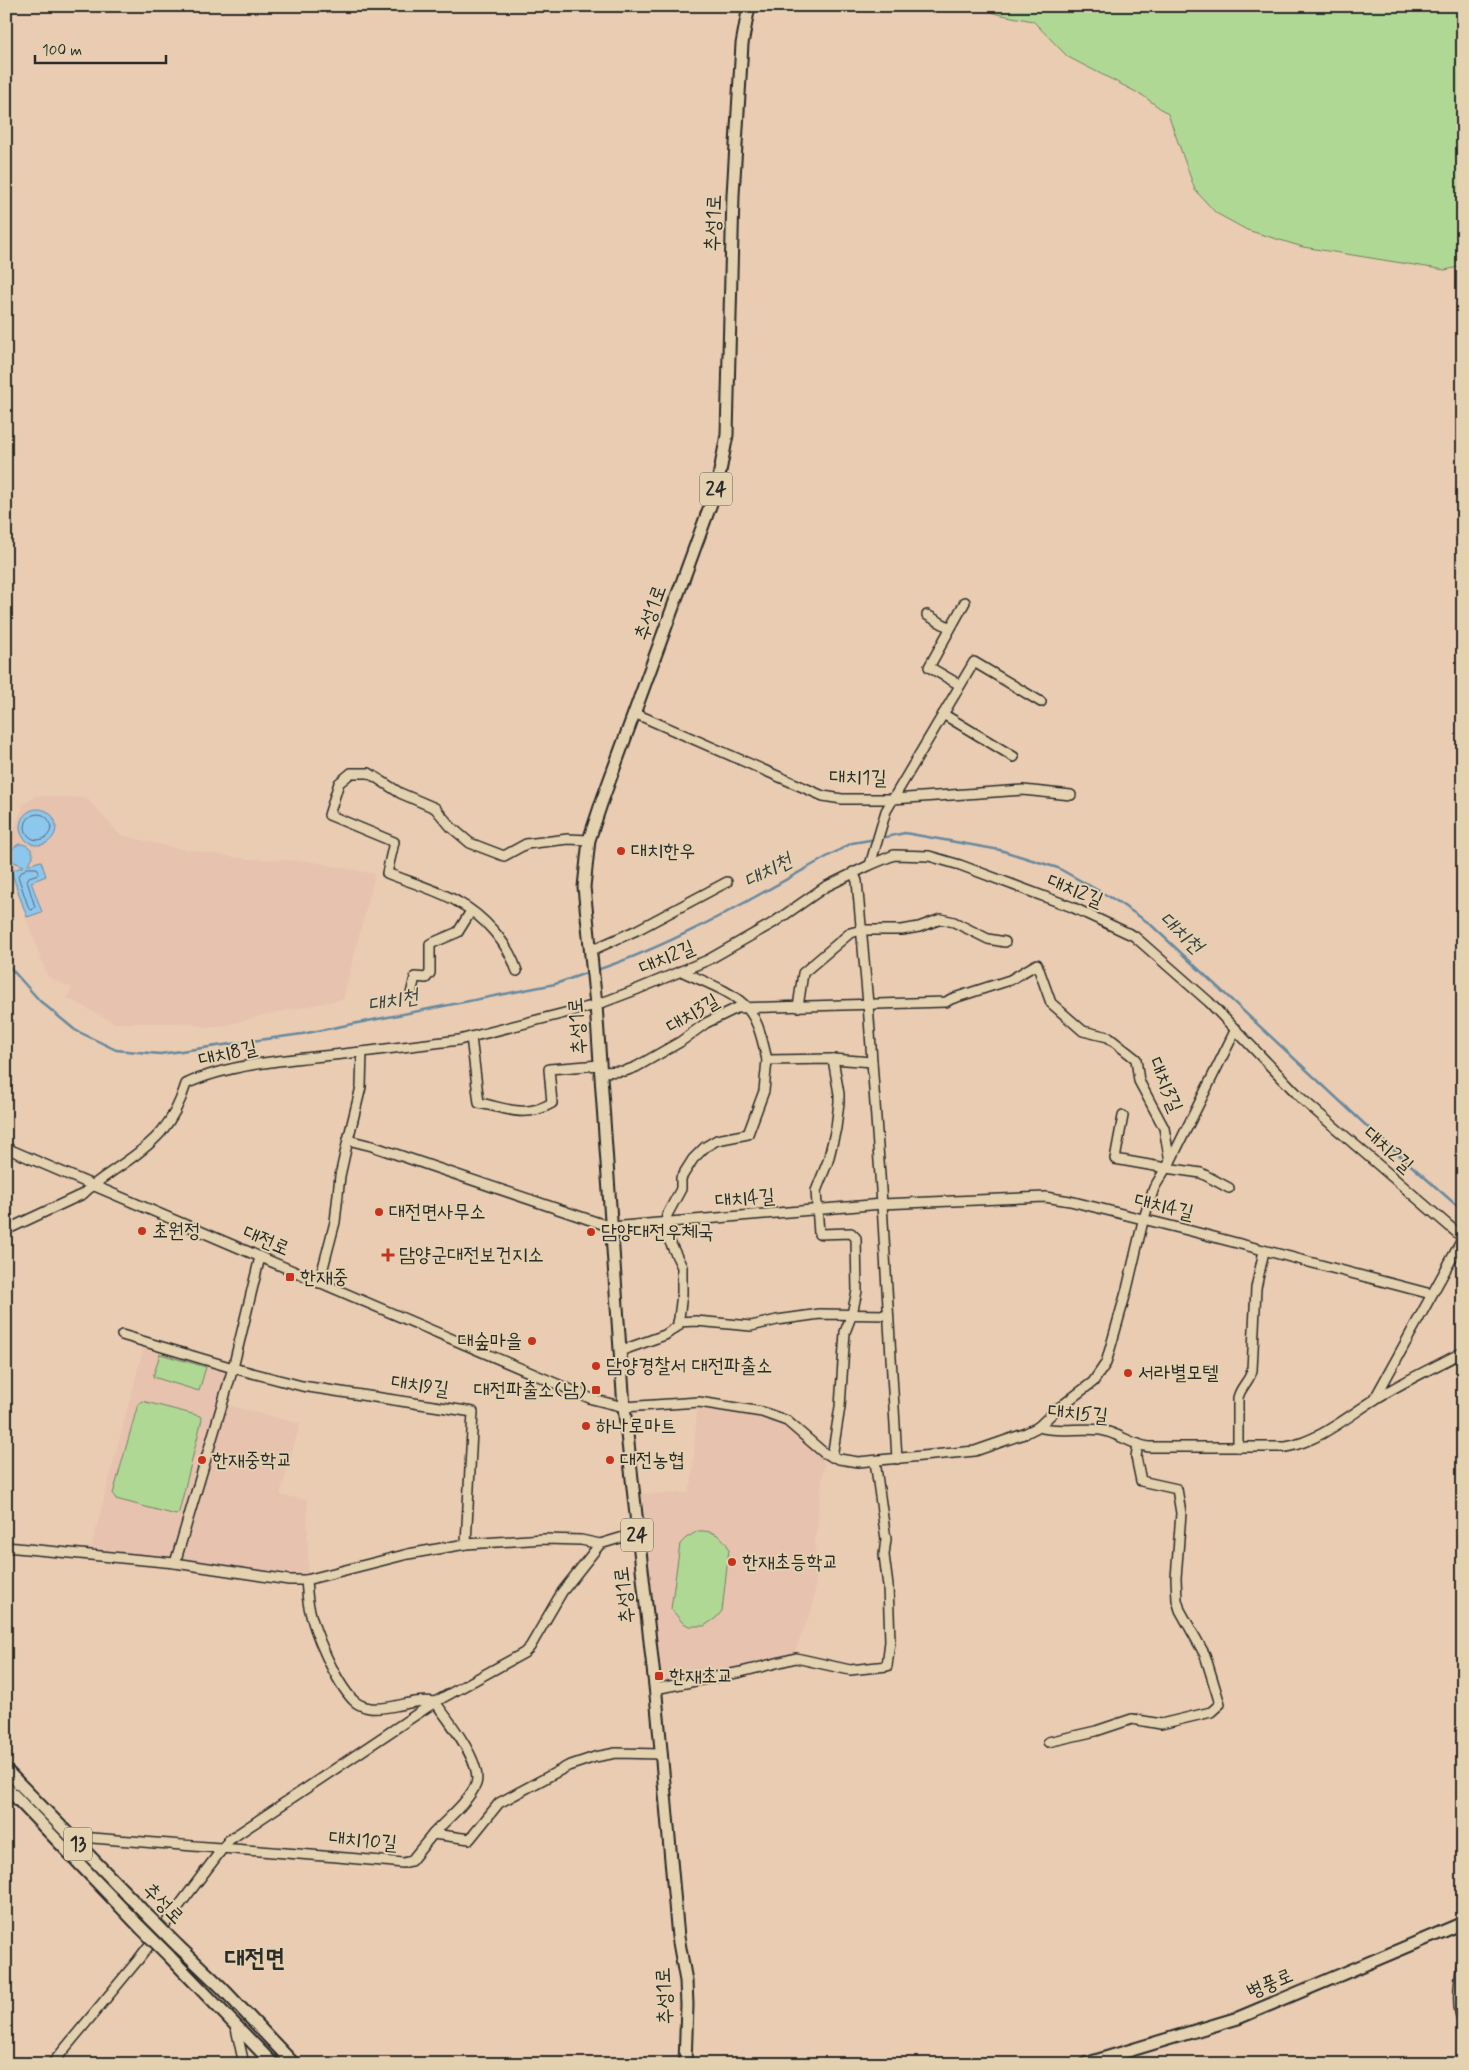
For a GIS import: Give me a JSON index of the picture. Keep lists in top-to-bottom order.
{
  "streets": {
    "main road": [
      "추성1로",
      "24",
      "13",
      "추성로",
      "병풍로"
    ],
    "street": [
      "대치1길",
      "대치2길",
      "대치3길",
      "대치8길",
      "대치4길",
      "대전로",
      "대치9길",
      "대치5길",
      "대치10길"
    ]
  },
  "crossings": [
    ["추성1로", "대치1길"],
    ["추성1로", "대치2길"],
    ["추성1로", "대치3길"],
    ["추성1로", "대치8길"],
    ["추성1로", "대치4길"],
    ["추성1로", "대전로"],
    ["추성1로", "대치5길"],
    ["대치2길", "대치8길"],
    ["대치3길", "대치8길"],
    ["대치8길", "대전로"],
    ["대전로", "대치5길"]
  ],
  "districts": ["대전면"],
  "water": ["대치천"],
  "places": {
    "other": [
      "대치한우",
      "대전면사무소",
      "초원정",
      "담양대전우체국",
      "대숲마을",
      "담양경찰서 대전파출소",
      "서라별모텔",
      "하나로마트",
      "한재중학교",
      "대전농협",
      "한재초등학교"
    ],
    "health": ["담양군대전보건지소"],
    "transit": ["한재중", "대전파출소(남)", "한재초교"]
  },
  "scale_bar": "100 m"
}
